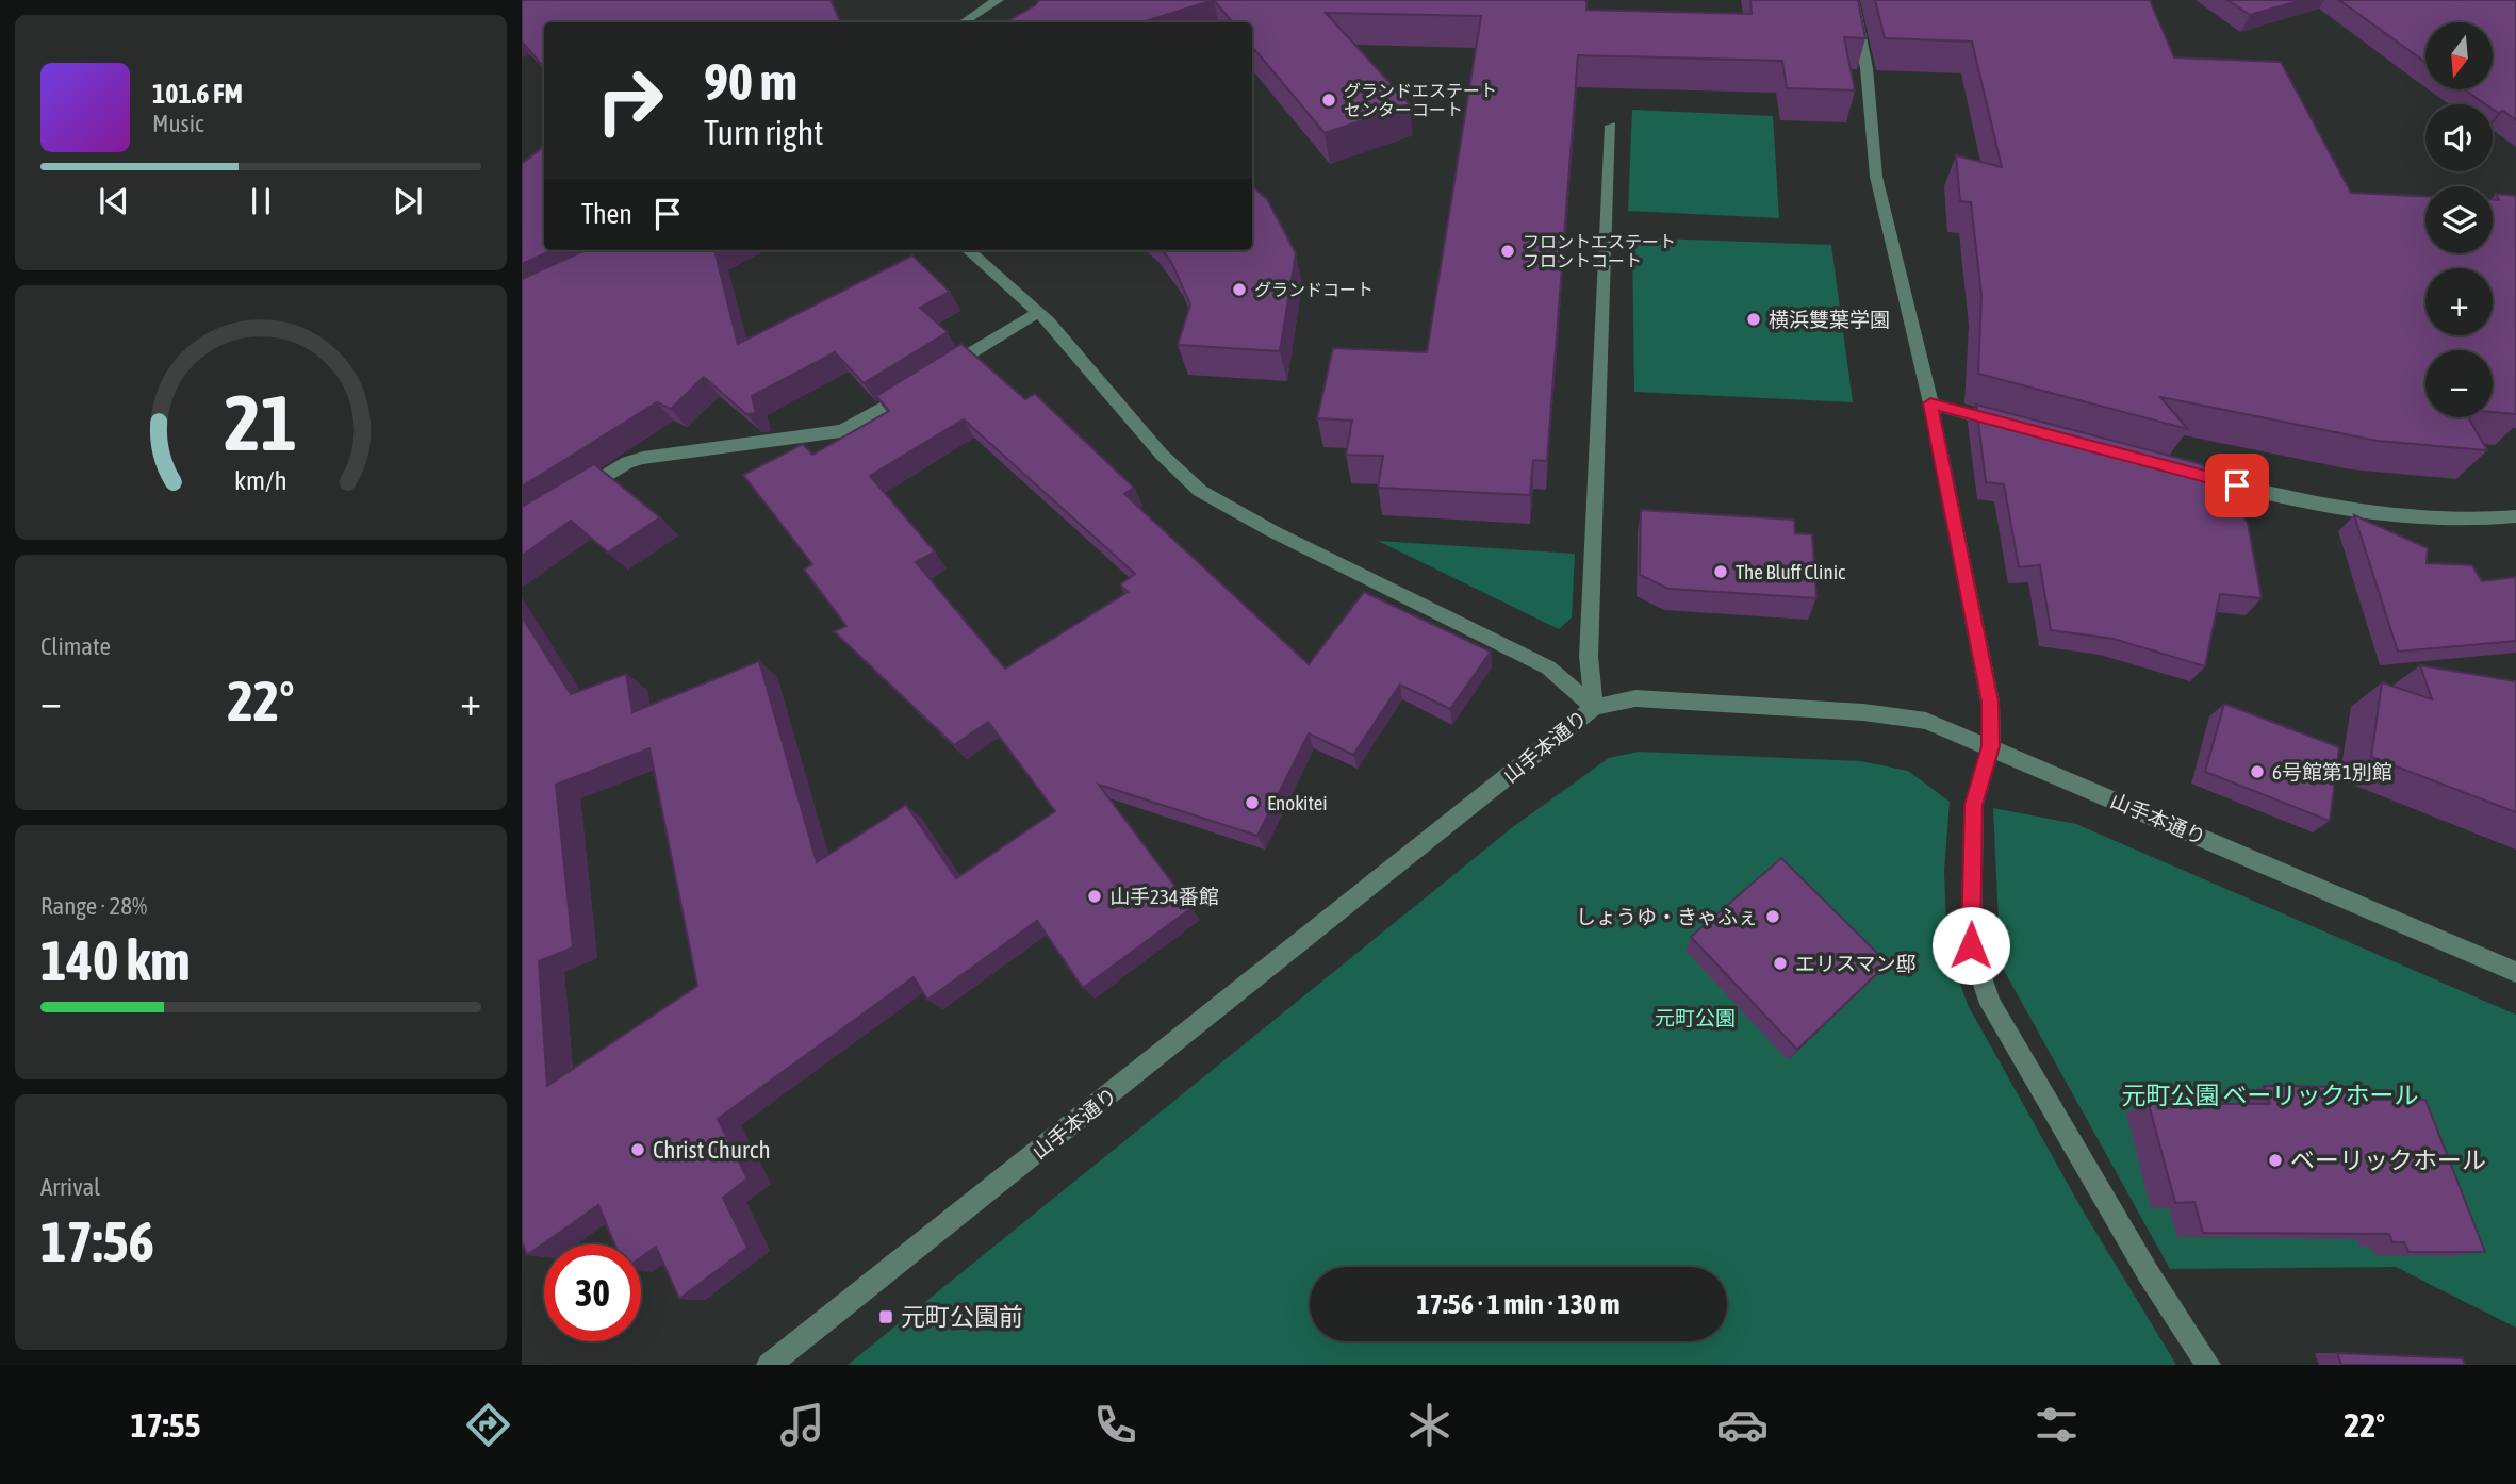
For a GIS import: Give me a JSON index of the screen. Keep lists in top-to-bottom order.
{
  "streets": {
    "street": ["山手本通り"]
  },
  "parks": ["元町公園", "元町公園 ベーリックホール"],
  "places": {
    "other": [
      "グランドエステート センターコート",
      "フロントエステート フロントコート",
      "グランドコート",
      "横浜雙葉学園",
      "The Bluff Clinic",
      "6号館第1別館",
      "Enokitei",
      "山手234番館",
      "しょうゆ・きゃふぇ",
      "エリスマン邸",
      "Christ Church",
      "ベーリックホール"
    ],
    "transit": ["元町公園前"]
  },
  "north": "bottom",
  "page": {
    "map_buttons": ["+", "−"],
    "turn": ["90 m", "Turn right"],
    "song": ["101.6 FM", "Music"],
    "then": "Then",
    "tile": [
      "Climate",
      ["Range · 28%", "140 km"],
      ["Arrival", "17:56"]
    ],
    "heat": ["−", "22°", "+"],
    "limit": "30",
    "trip": "17:56 · 1 min · 130 m",
    "tabs": ["17:55", "22°"],
    "gauge": ["21", "km/h"]
  }
}
